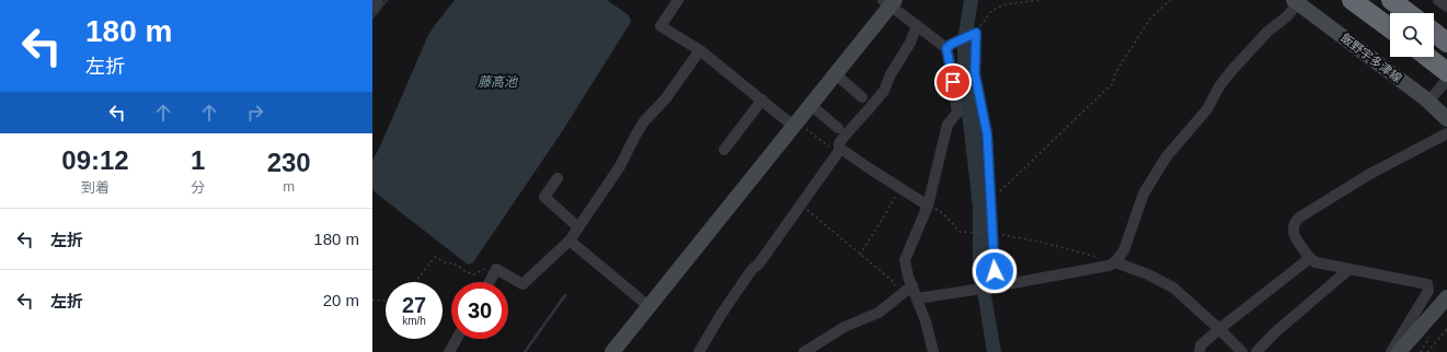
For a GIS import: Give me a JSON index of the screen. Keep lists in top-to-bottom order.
{
  "streets": {
    "street": ["飯野宇多津線"]
  },
  "water": ["藤高池"],
  "page": {
    "turn": ["180 m", "左折"],
    "eta": [
      "09:12",
      "到着",
      "1",
      "分",
      "230",
      "m"
    ],
    "list": [
      {
        "name": "左折",
        "value": "180 m"
      },
      {
        "name": "左折",
        "value": "20 m"
      }
    ],
    "speed": "27 km/h",
    "limit": "30"
  }
}
